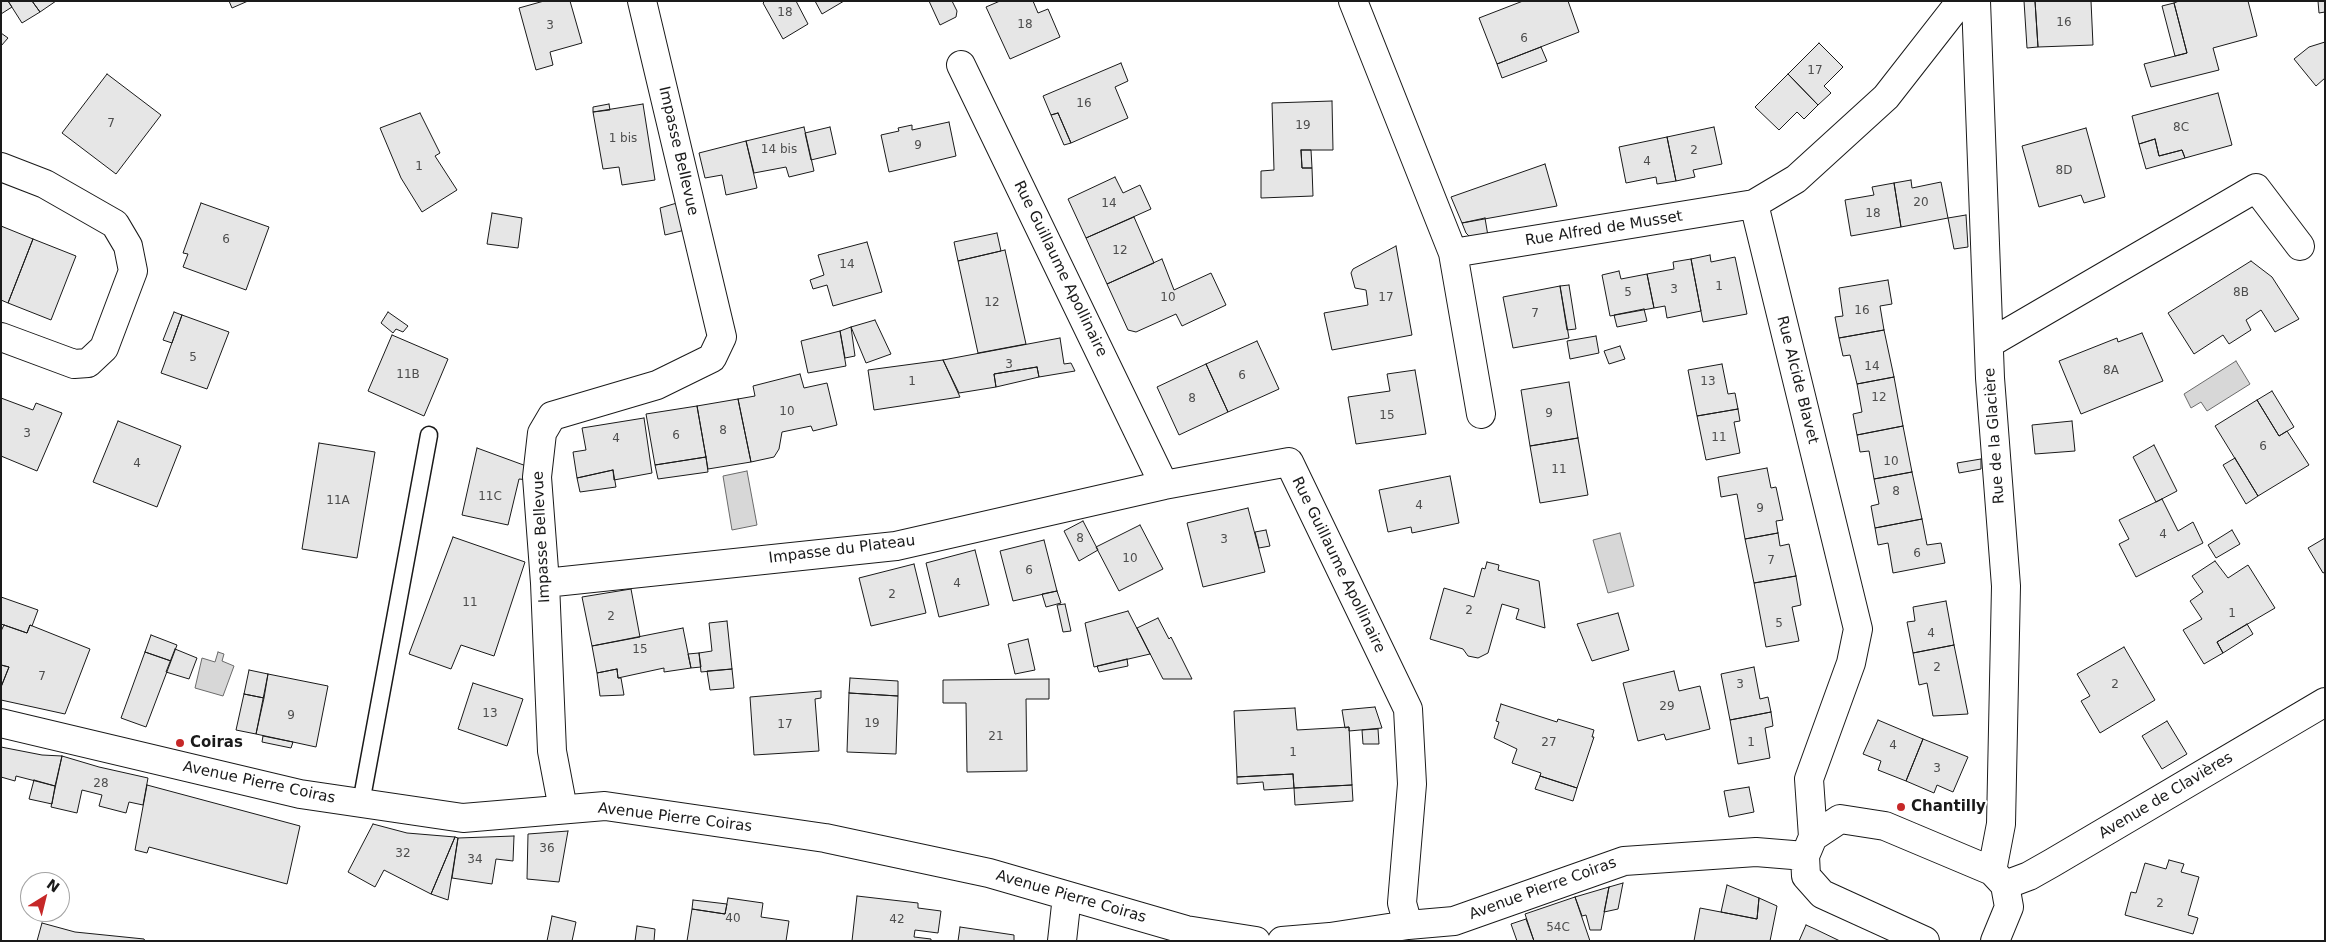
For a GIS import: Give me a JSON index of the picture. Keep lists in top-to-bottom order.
{
  "streets": {
    "street": [
      "Impasse Bellevue",
      "Rue Alfred de Musset",
      "Rue Guillaume Apollinaire",
      "Rue Alcide Blavet",
      "Rue de la Glacière",
      "Impasse du Plateau",
      "Avenue Pierre Coiras",
      "Avenue de Clavières"
    ]
  },
  "crossings": [
    ["Impasse Bellevue", "Impasse du Plateau"],
    ["Impasse Bellevue", "Avenue Pierre Coiras"],
    ["Rue Alfred de Musset", "Rue Alcide Blavet"],
    ["Rue Guillaume Apollinaire", "Impasse du Plateau"],
    ["Rue Guillaume Apollinaire", "Avenue Pierre Coiras"],
    ["Rue Alcide Blavet", "Avenue Pierre Coiras"],
    ["Rue de la Glacière", "Avenue de Clavières"]
  ],
  "places": ["Coiras", "Chantilly"],
  "house_numbers": [
    "18",
    "16",
    "18",
    "3",
    "6",
    "17",
    "16",
    "7",
    "19",
    "8C",
    "1 bis",
    "9",
    "14 bis",
    "2",
    "4",
    "1",
    "8D",
    "20",
    "14",
    "18",
    "6",
    "12",
    "14",
    "1",
    "3",
    "5",
    "8B",
    "10",
    "17",
    "12",
    "16",
    "7",
    "5",
    "3",
    "14",
    "8A",
    "11B",
    "6",
    "1",
    "13",
    "12",
    "8",
    "10",
    "9",
    "15",
    "8",
    "3",
    "6",
    "11",
    "4",
    "6",
    "10",
    "4",
    "11",
    "8",
    "11C",
    "11A",
    "4",
    "9",
    "4",
    "8",
    "3",
    "6",
    "10",
    "7",
    "6",
    "4",
    "2",
    "11",
    "2",
    "1",
    "2",
    "5",
    "4",
    "15",
    "2",
    "7",
    "3",
    "2",
    "29",
    "13",
    "9",
    "19",
    "17",
    "21",
    "27",
    "1",
    "4",
    "1",
    "3",
    "28",
    "36",
    "32",
    "34",
    "2",
    "40",
    "42",
    "54C"
  ],
  "north": "top right"
}
